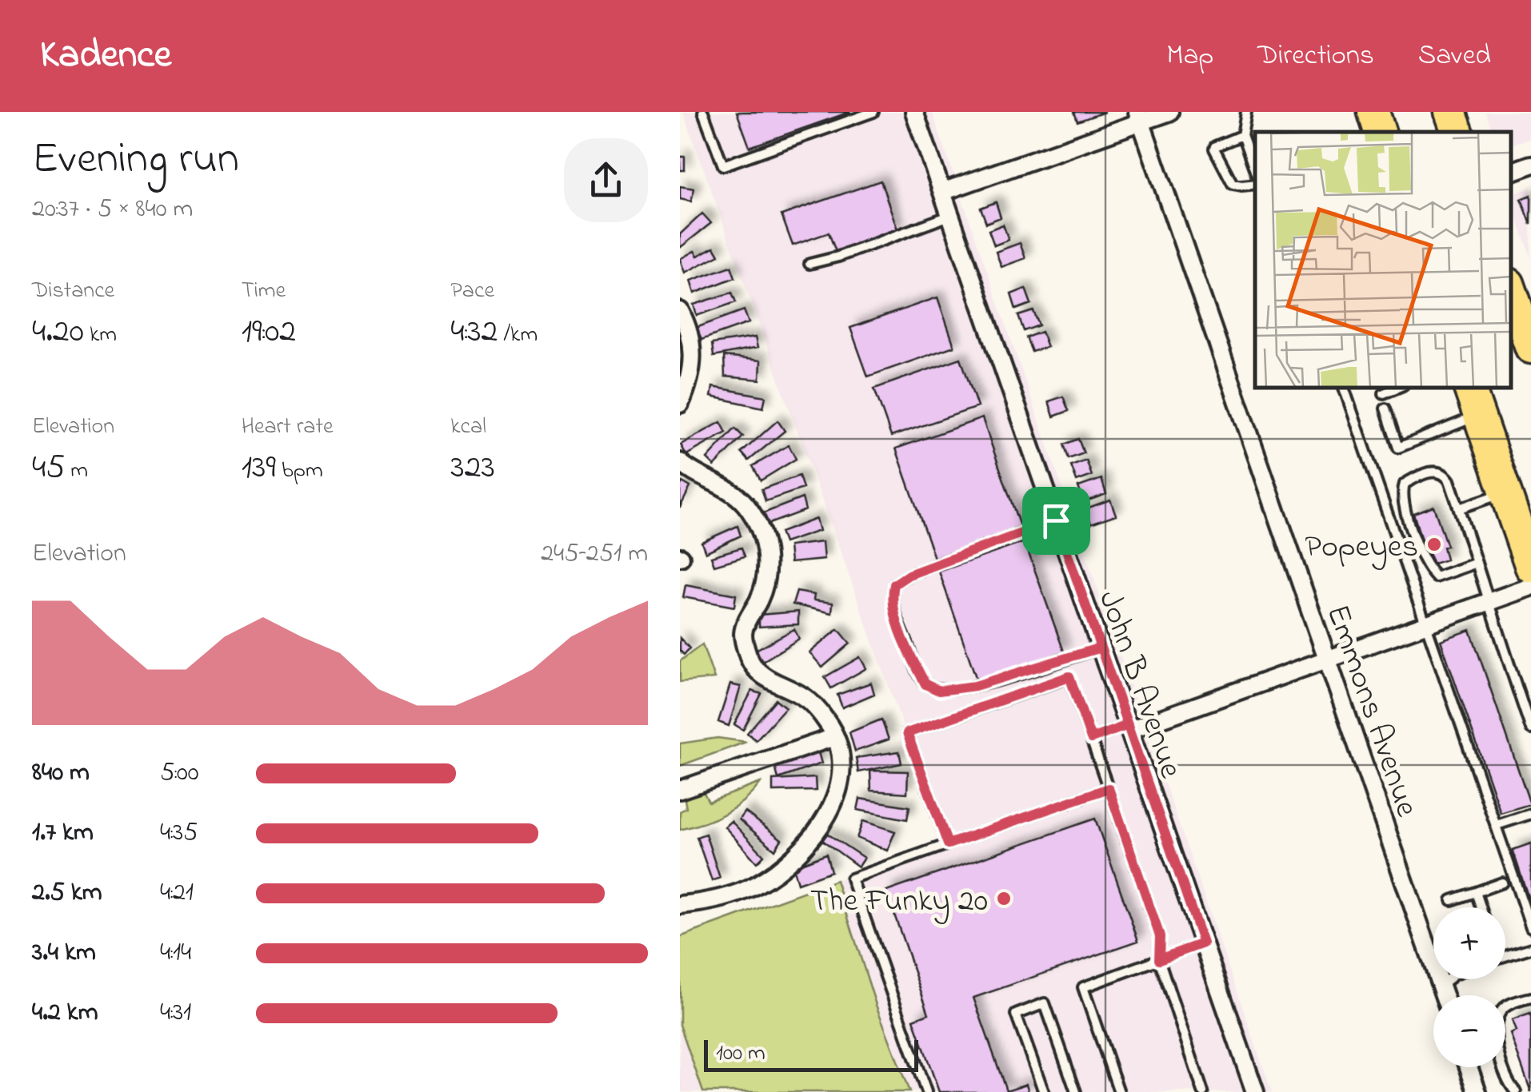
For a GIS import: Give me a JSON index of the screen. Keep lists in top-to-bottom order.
{
  "streets": {
    "street": ["John B Avenue", "Emmons Avenue"]
  },
  "places": ["Popeyes", "The Funky 20"],
  "scale_bar": "100 m",
  "page": {
    "header": "Kadence",
    "nav": ["Map", "Directions", "Saved"],
    "heading": ["Evening run", "20:37 · 5 × 840 m"],
    "stats": [
      ["Distance", "4.20 km"],
      ["Time", "19:02"],
      ["Pace", "4:32 /km"],
      ["Elevation", "45 m"],
      ["Heart rate", "139 bpm"],
      ["kcal", "323"]
    ],
    "chart": ["Elevation", "245–251 m"],
    "list": [
      {
        "name": "840 m",
        "note": "5:00"
      },
      {
        "name": "1.7 km",
        "note": "4:35"
      },
      {
        "name": "2.5 km",
        "note": "4:21"
      },
      {
        "name": "3.4 km",
        "note": "4:14"
      },
      {
        "name": "4.2 km",
        "note": "4:31"
      }
    ],
    "map_buttons": ["+", "−"],
    "scale": "100 m"
  }
}
